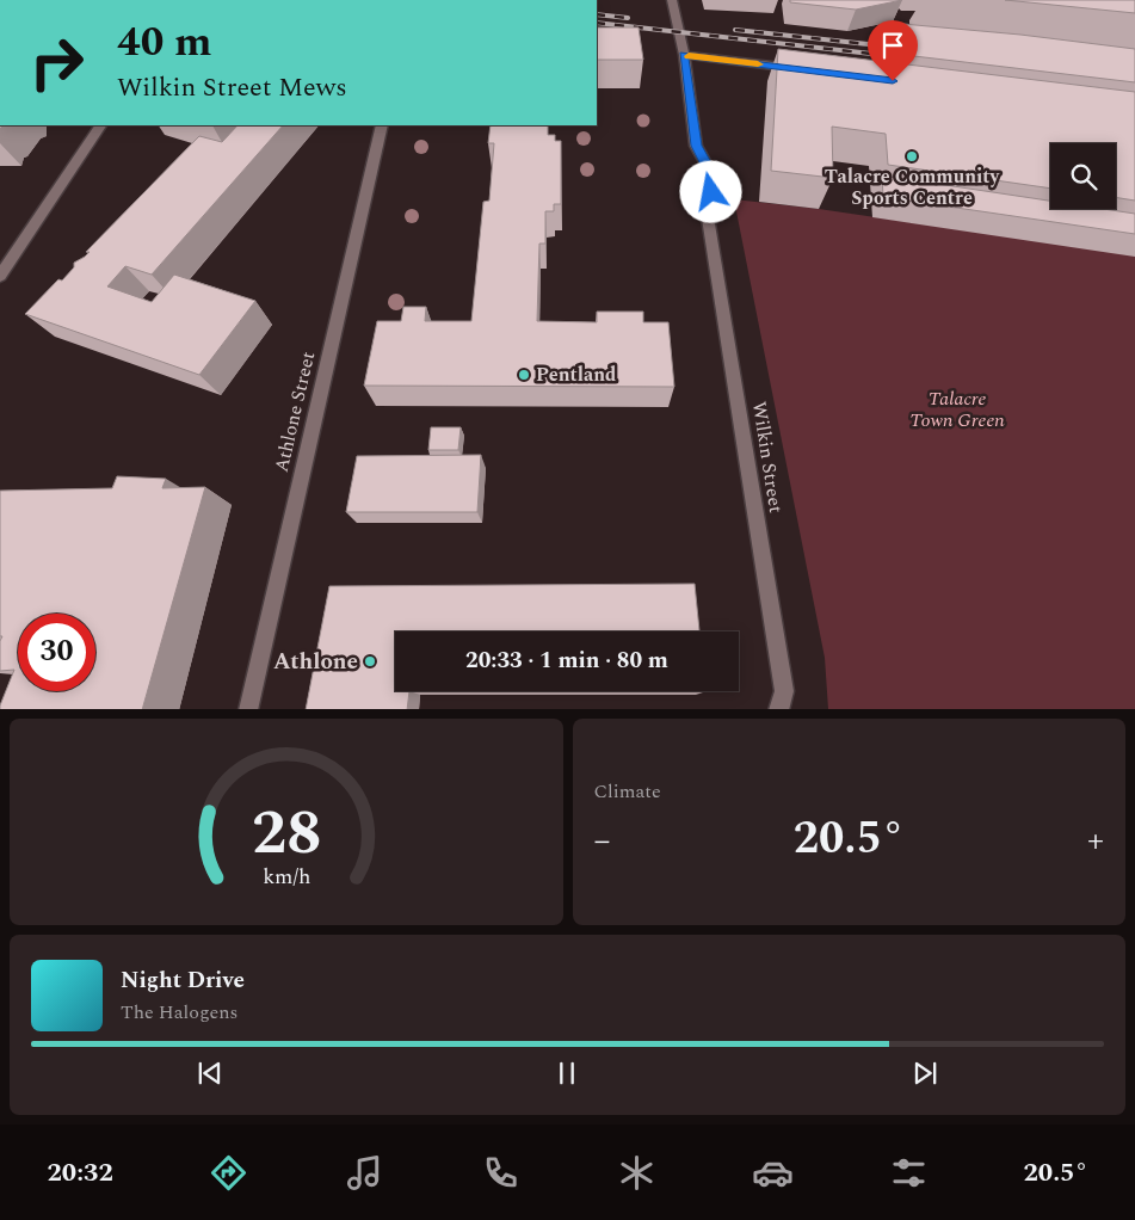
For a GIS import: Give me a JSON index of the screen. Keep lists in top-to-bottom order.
{
  "streets": {
    "street": ["Athlone Street", "Wilkin Street"]
  },
  "parks": ["Talacre Town Green"],
  "places": ["Talacre Community Sports Centre", "Pentland", "Athlone"],
  "page": {
    "turn": ["40 m", "Wilkin Street Mews"],
    "limit": "30",
    "trip": "20:33 · 1 min · 80 m",
    "tile": "Climate",
    "heat": ["−", "20.5°", "+"],
    "song": ["Night Drive", "The Halogens"],
    "tabs": ["20:32", "20.5°"],
    "gauge": ["28", "km/h"]
  }
}
